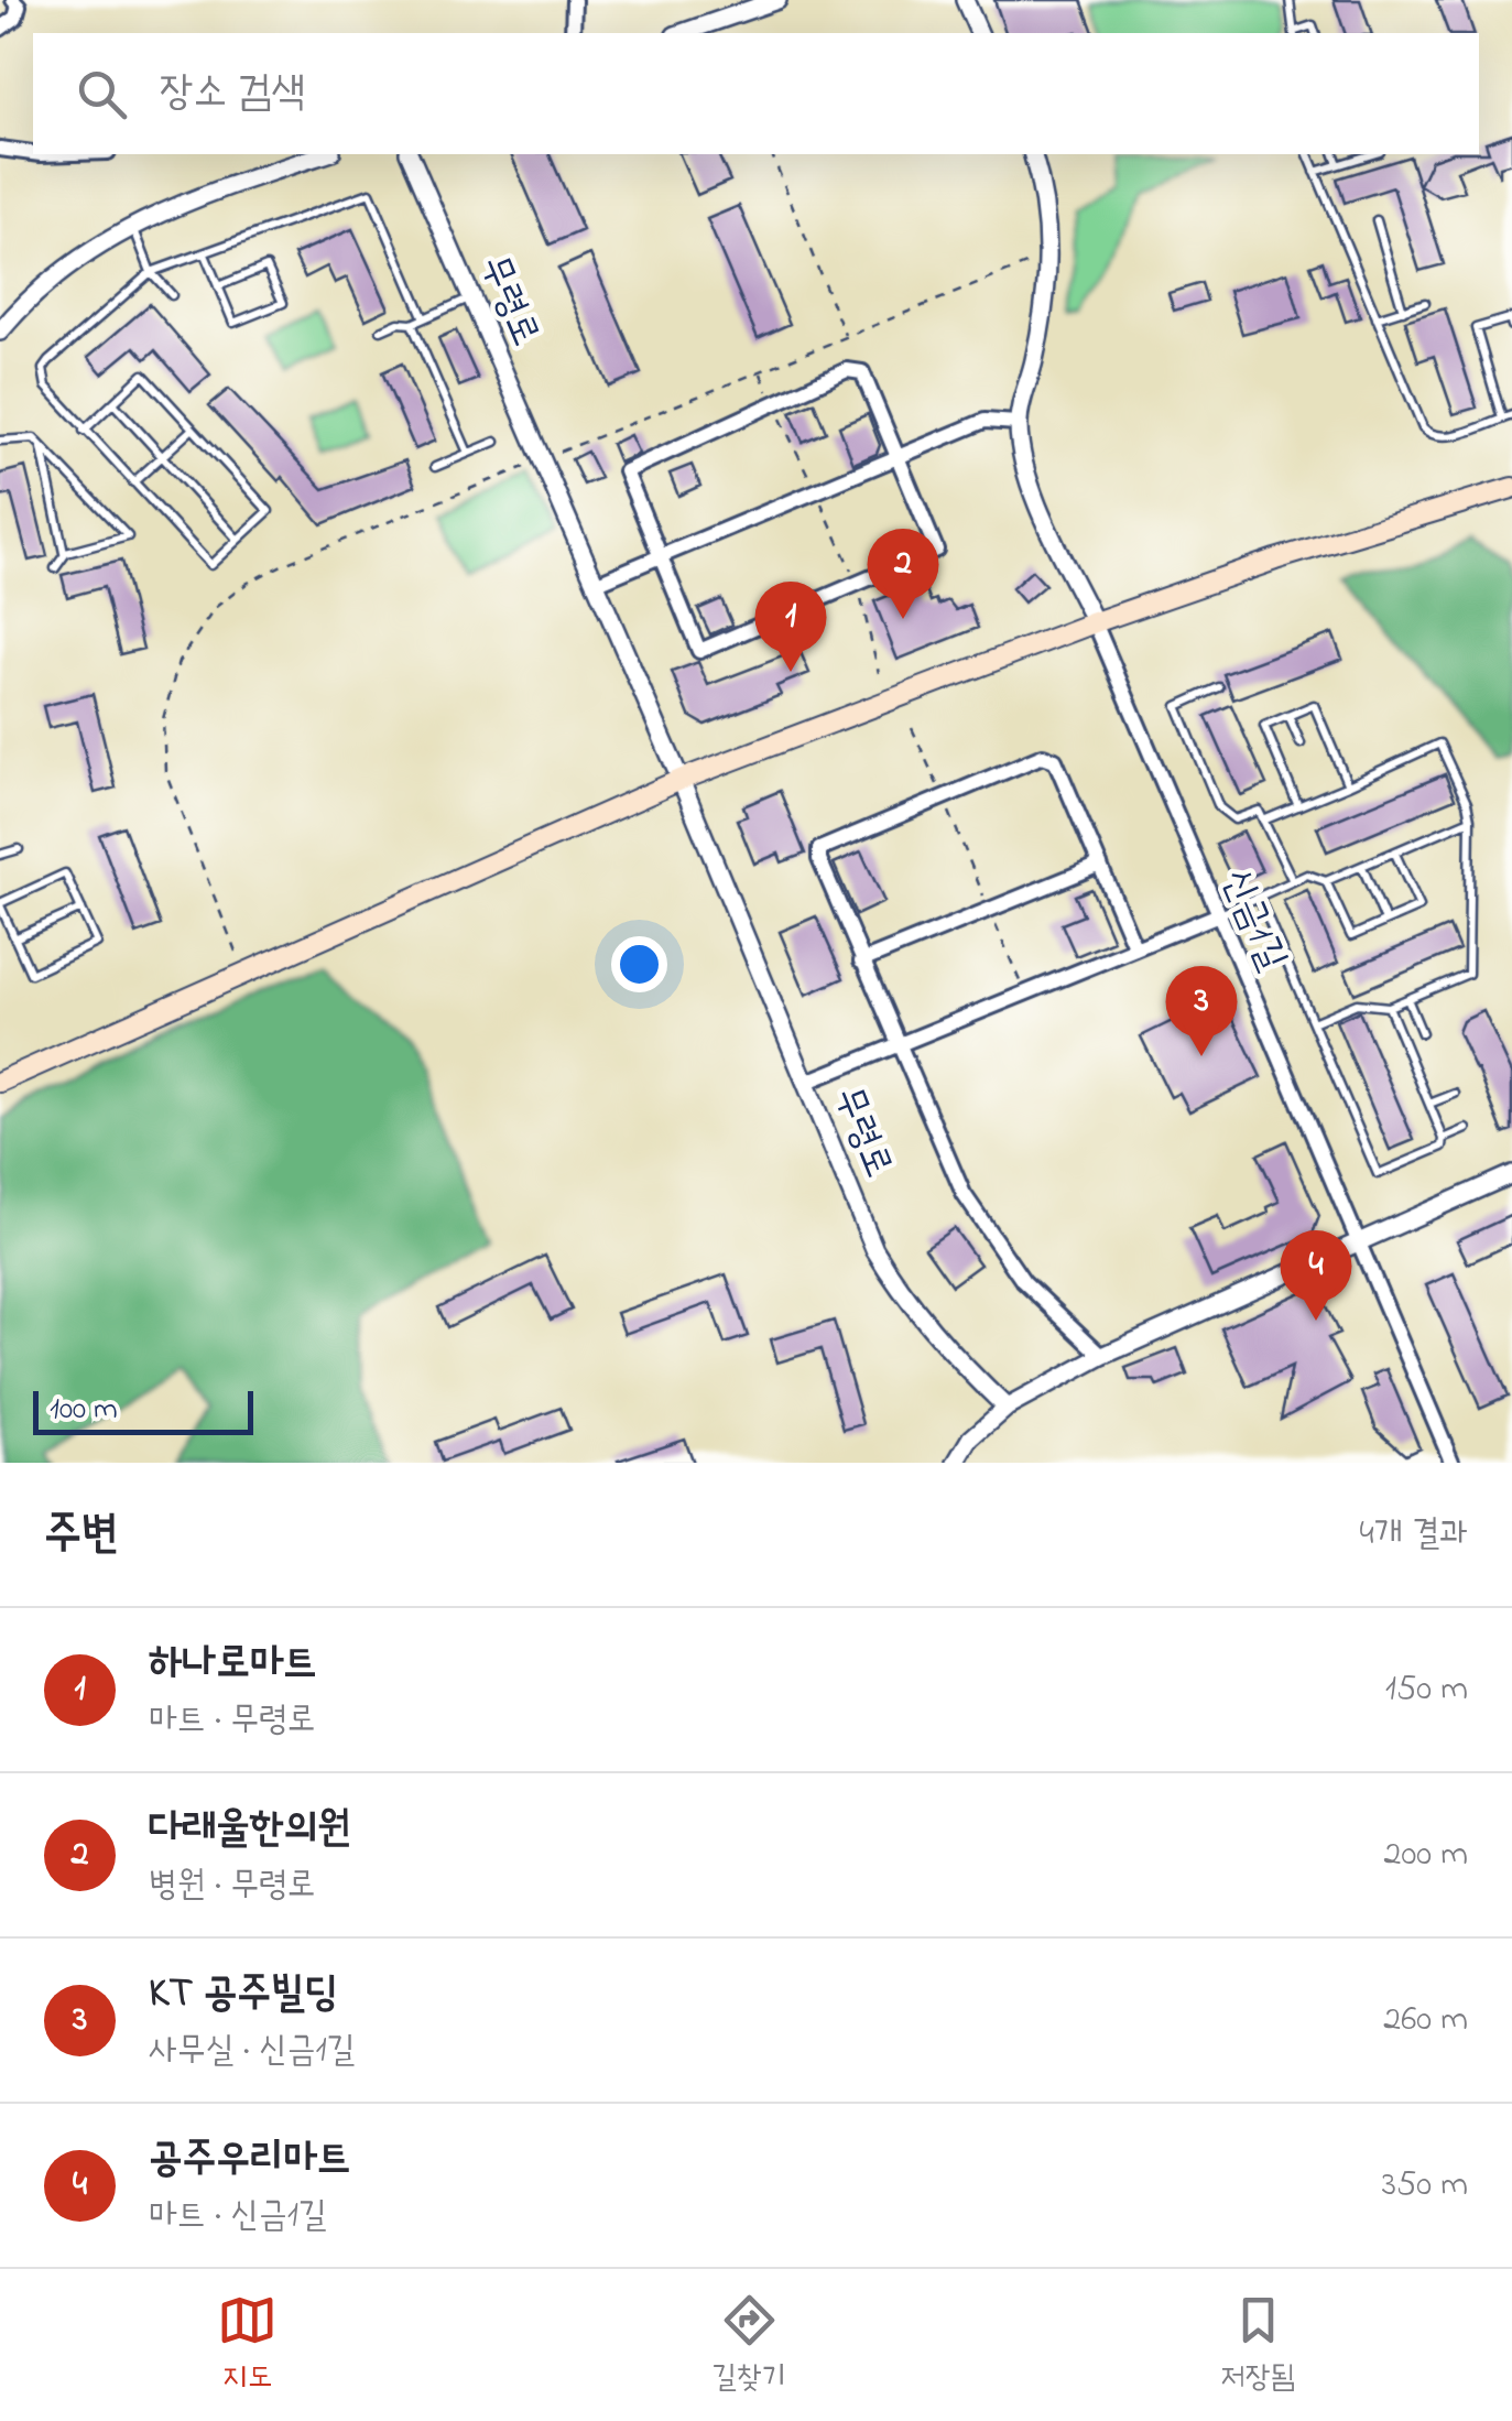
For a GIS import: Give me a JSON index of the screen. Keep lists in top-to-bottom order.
{
  "streets": {
    "street": ["무령로", "신금1길"]
  },
  "scale_bar": "100 m",
  "page": {
    "search": "장소 검색",
    "pins": [
      "2",
      "1",
      "3",
      "4"
    ],
    "scale": "100 m",
    "heading": ["주변", "4개 결과"],
    "list": [
      {
        "mark": "1",
        "name": "하나로마트",
        "note": "마트 · 무령로",
        "value": "150 m"
      },
      {
        "mark": "2",
        "name": "다래울한의원",
        "note": "병원 · 무령로",
        "value": "200 m"
      },
      {
        "mark": "3",
        "name": "KT 공주빌딩",
        "note": "사무실 · 신금1길",
        "value": "260 m"
      },
      {
        "mark": "4",
        "name": "공주우리마트",
        "note": "마트 · 신금1길",
        "value": "350 m"
      }
    ],
    "nav": ["지도", "길찾기", "저장됨"]
  }
}
